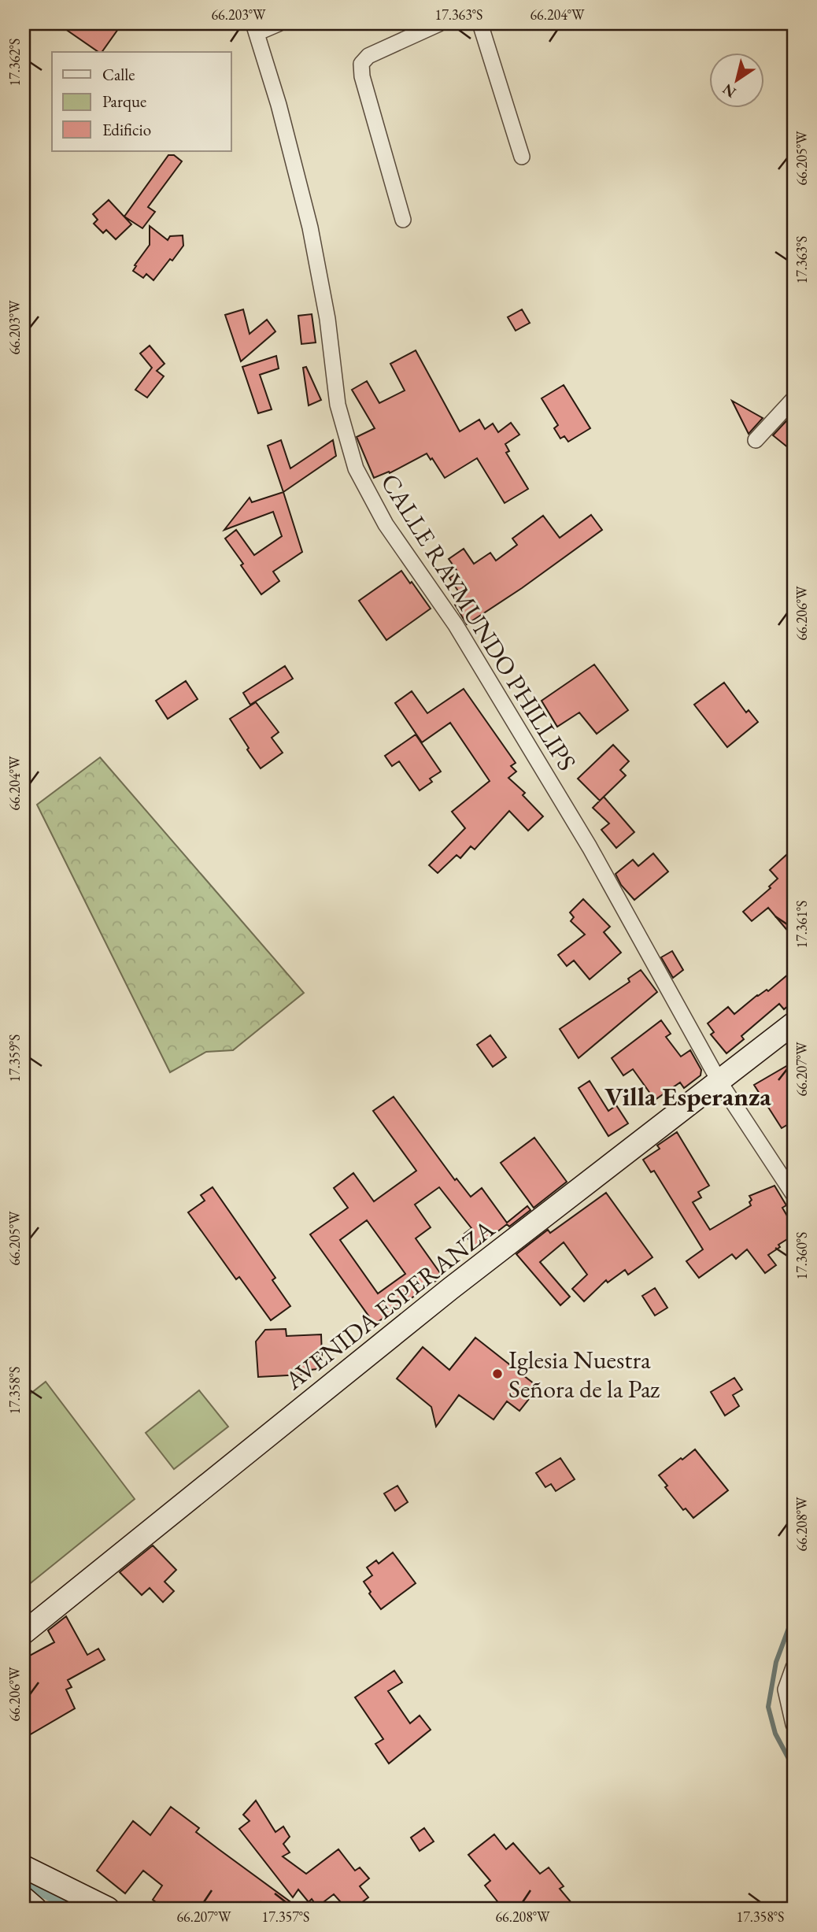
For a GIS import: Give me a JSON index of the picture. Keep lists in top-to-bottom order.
{
  "streets": {
    "main road": ["AVENIDA ESPERANZA"],
    "street": ["CALLE RAYMUNDO PHILLIPS"]
  },
  "crossings": [
    ["CALLE RAYMUNDO PHILLIPS", "AVENIDA ESPERANZA"]
  ],
  "districts": ["Villa Esperanza"],
  "places": ["Iglesia Nuestra Señora de la Paz"],
  "legend": ["Calle", "Parque", "Edificio"],
  "north": "bottom left",
  "coordinates": [
    "66.203°W",
    "17.363°S",
    "66.204°W",
    "17.362°S",
    "66.205°W",
    "66.206°W",
    "17.361°S",
    "17.359°S",
    "66.207°W",
    "17.360°S",
    "17.358°S",
    "66.208°W",
    "17.357°S"
  ]
}
